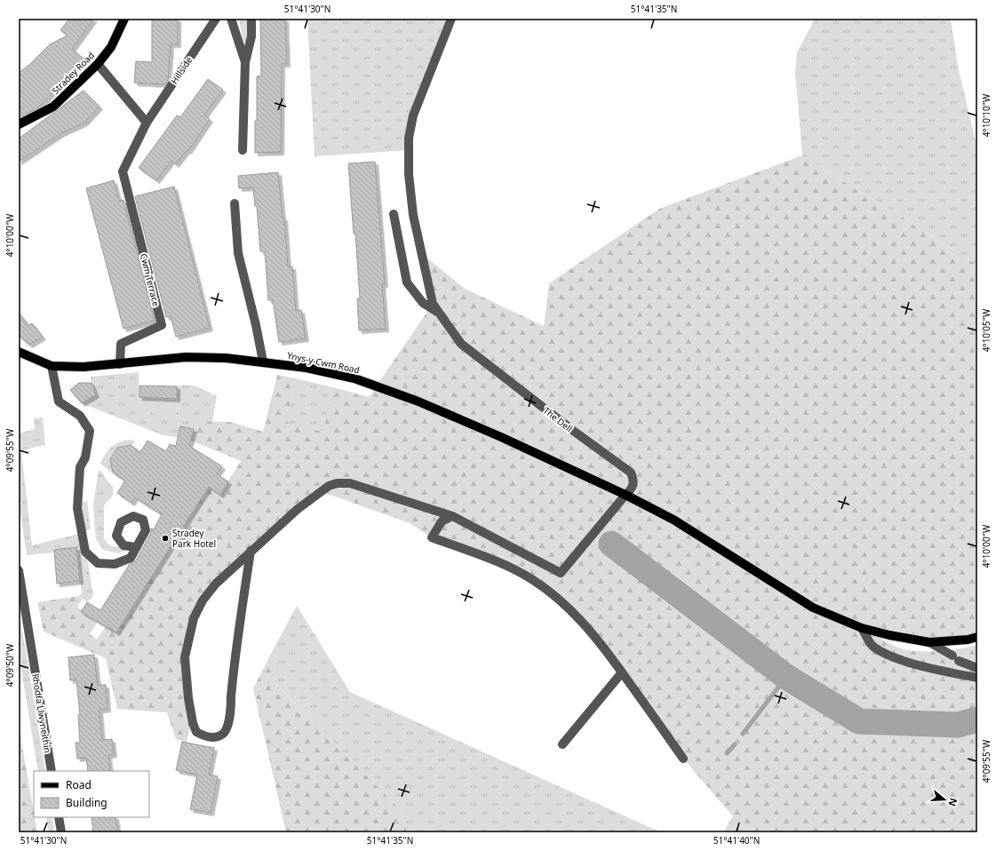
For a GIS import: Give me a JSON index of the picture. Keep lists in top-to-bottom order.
{
  "streets": {
    "main road": ["Stradey Road", "Ynys-y-Cwm Road"],
    "street": [
      "Hillside",
      "Cwm Terrace",
      "The Dell",
      "Rhodfa Llwyneithin"
    ]
  },
  "crossings": [
    ["Hillside", "Cwm Terrace"],
    ["Cwm Terrace", "Ynys-y-Cwm Road"],
    ["Ynys-y-Cwm Road", "The Dell"]
  ],
  "places": ["Stradey Park Hotel"],
  "legend": ["Road", "Building"],
  "north": "right",
  "coordinates": [
    "51°41'30\"N",
    "51°41'35\"N",
    "4°10'10\"W",
    "4°10'00\"W",
    "4°10'05\"W",
    "4°09'55\"W",
    "4°09'50\"W",
    "51°41'40\"N"
  ]
}
